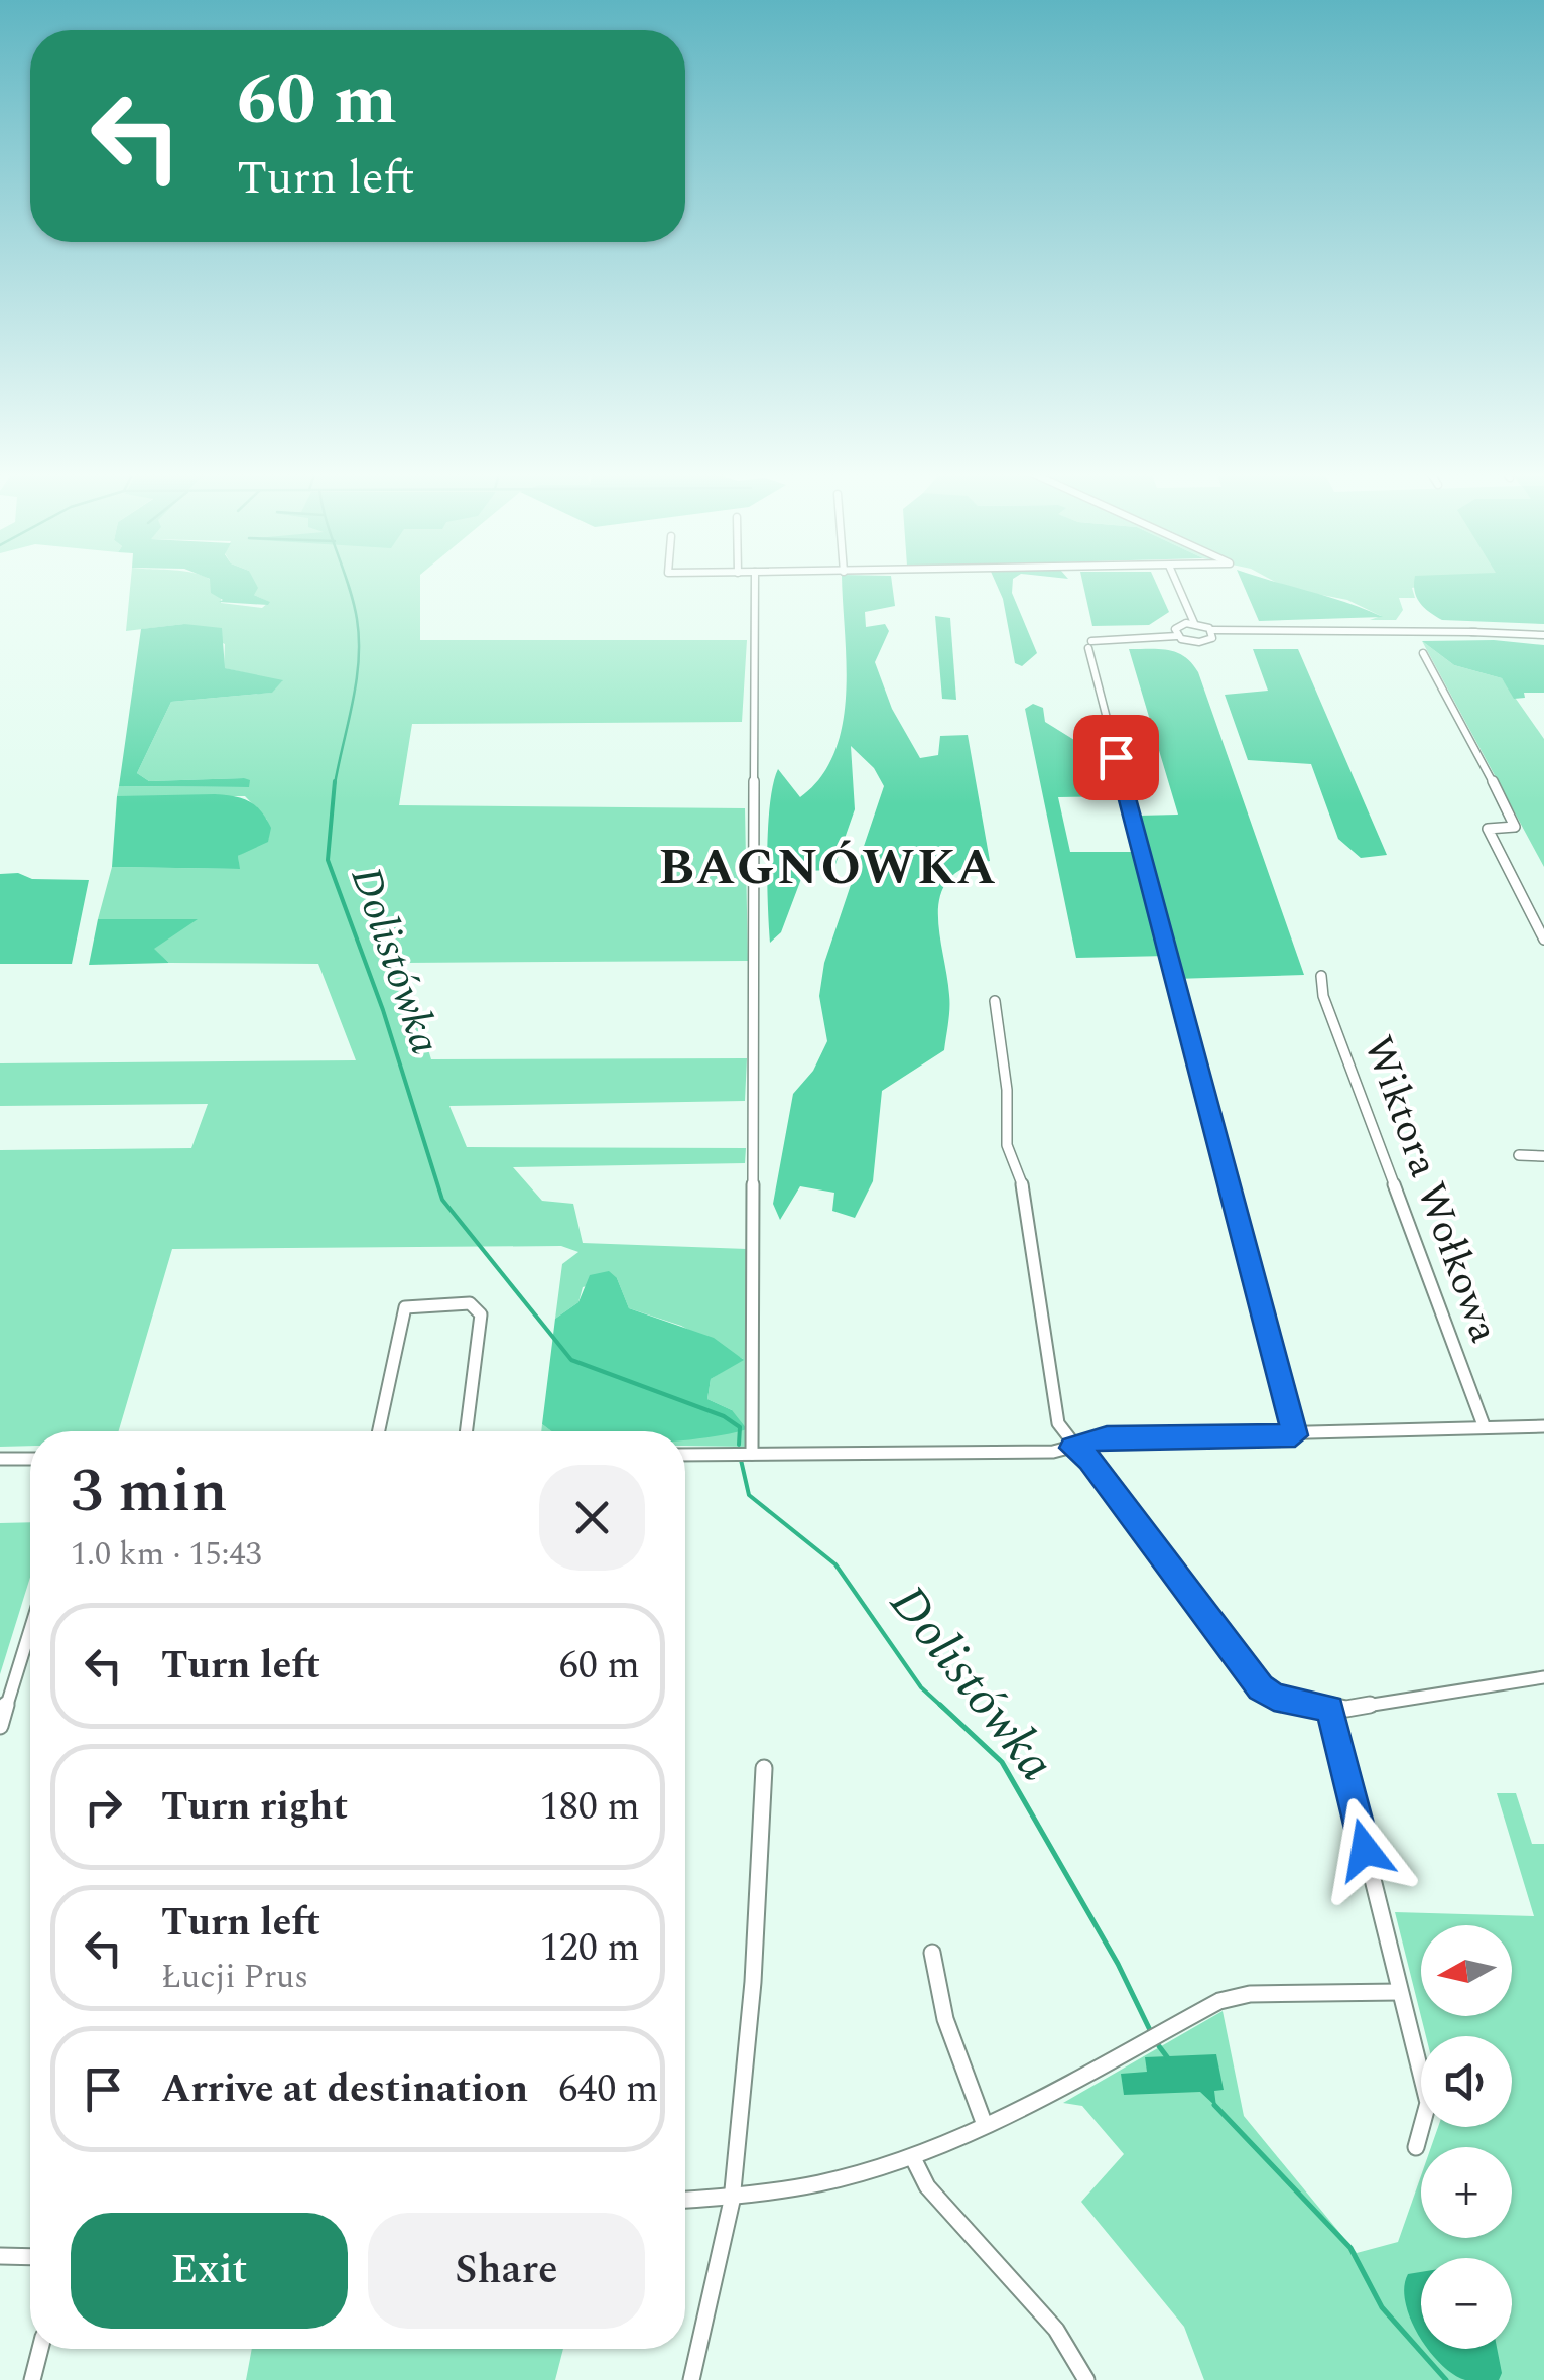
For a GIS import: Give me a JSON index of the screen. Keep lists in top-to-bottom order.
{
  "streets": {
    "street": ["Wiktora Wołkowa"]
  },
  "districts": ["BAGNÓWKA"],
  "water": ["Dolistówka"],
  "north": "left",
  "page": {
    "turn": ["60 m", "Turn left"],
    "heading": ["3 min", "1.0 km · 15:43"],
    "list": [
      {
        "name": "Turn left",
        "value": "60 m"
      },
      {
        "name": "Turn right",
        "value": "180 m"
      },
      {
        "name": "Turn left",
        "note": "Łucji Prus",
        "value": "120 m"
      },
      {
        "name": "Arrive at destination",
        "value": "640 m"
      }
    ],
    "map_buttons": ["+", "−"],
    "buttons": ["Exit", "Share"]
  }
}
